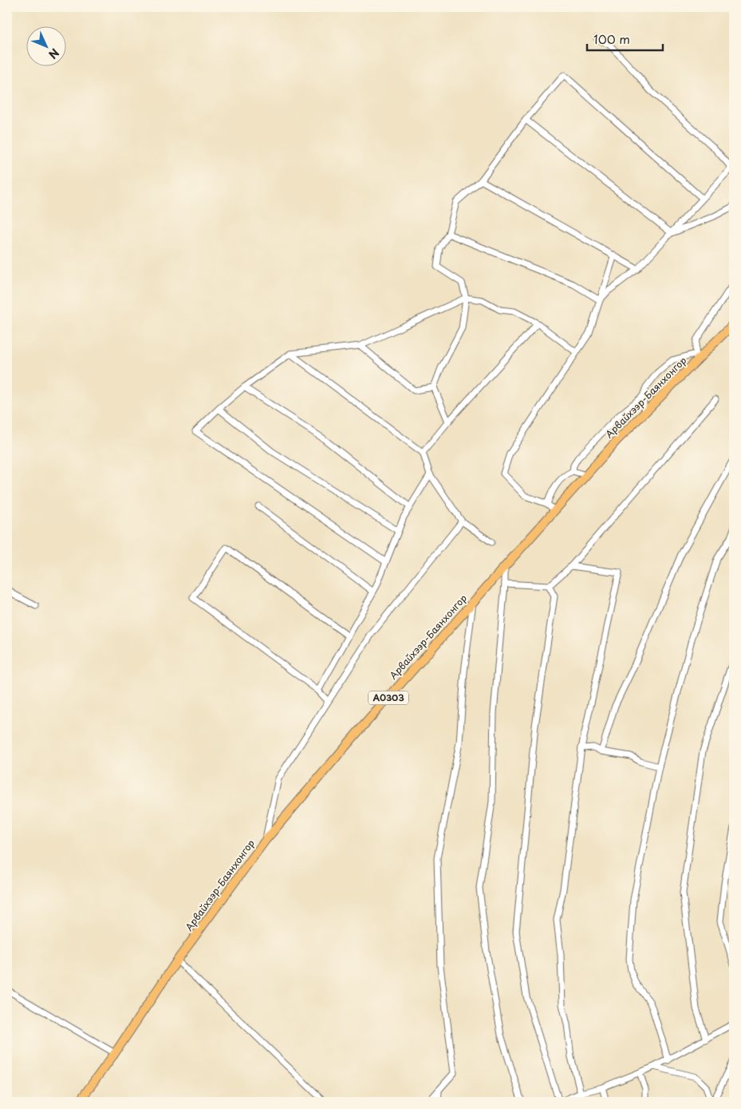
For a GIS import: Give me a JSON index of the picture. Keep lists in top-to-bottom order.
{
  "streets": {
    "highway": ["Арвайхээр-Баянхонгор", "A0303"]
  },
  "scale_bar": "100 m",
  "north": "bottom right"
}
